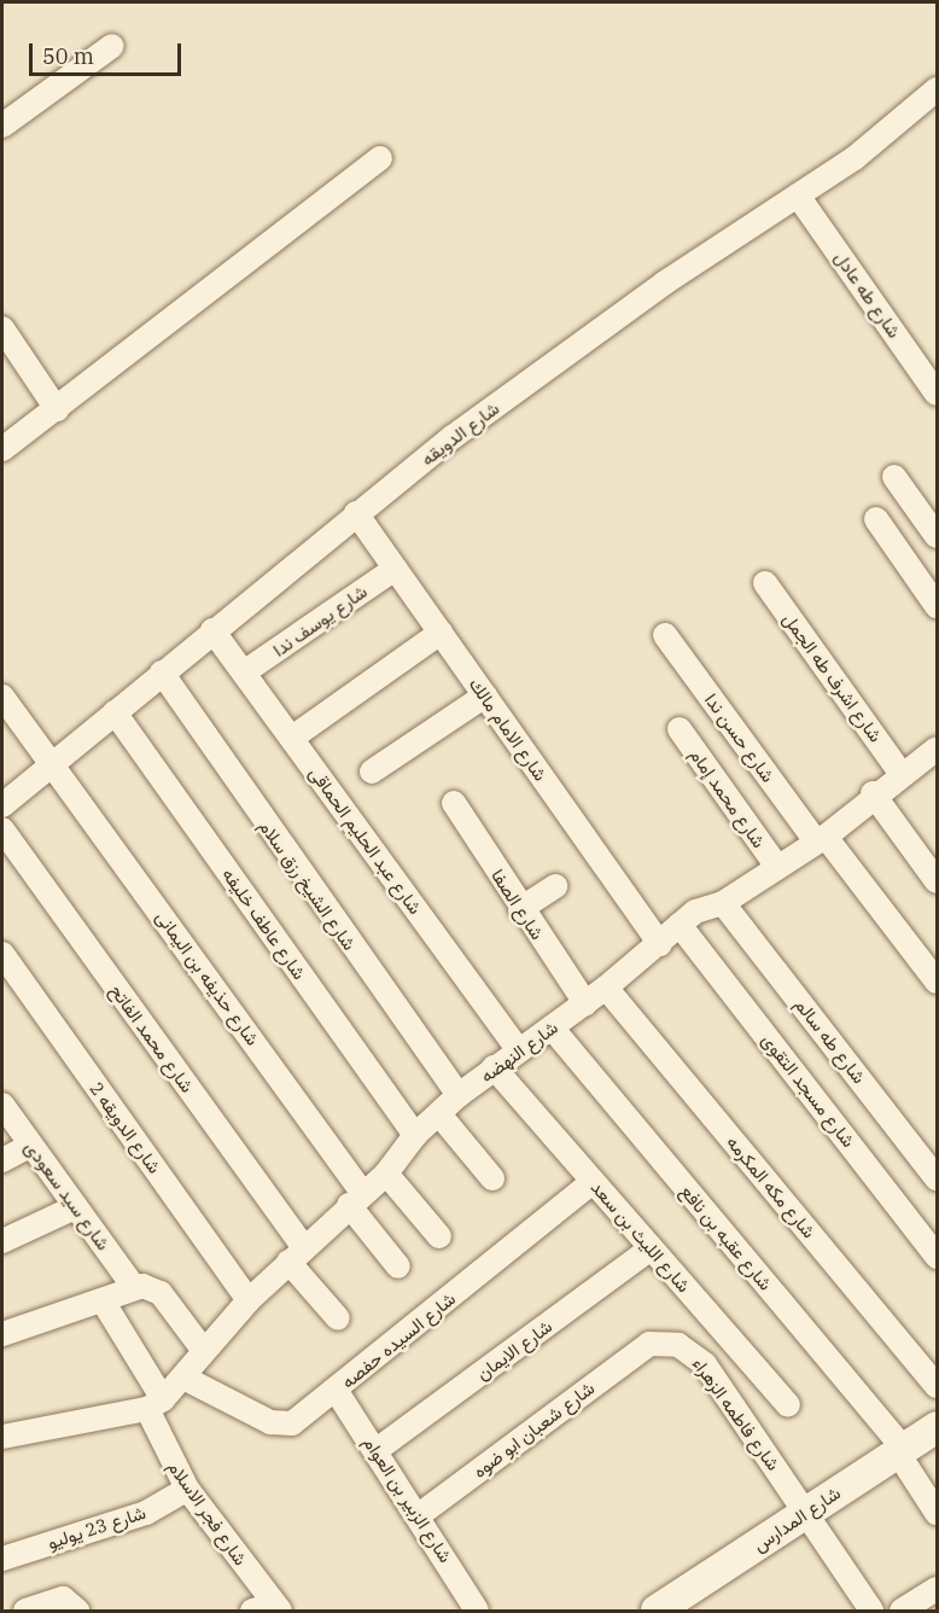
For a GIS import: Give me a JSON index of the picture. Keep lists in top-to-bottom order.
{
  "streets": {
    "street": [
      "شارع طه عادل",
      "شارع الدويقه",
      "شارع يوسف ندا",
      "شارع اشرف طه الجمل",
      "شارع الامام مالك",
      "شارع حسن ندا",
      "شارع محمد إمام",
      "شارع عبد الحليم الحماقى",
      "شارع الشيخ رزق سلام",
      "شارع الصفا",
      "شارع عاطف خليفه",
      "شارع حذيفه بن اليمانى",
      "شارع محمد الفاتح",
      "شارع طه سالم",
      "شارع النهضه",
      "شارع مسجد التقوى",
      "شارع الدويقه 2",
      "شارع مكه المكرمه",
      "شارع سيد سعودى",
      "شارع الليث بن سعد",
      "شارع عقبه بن نافع",
      "شارع السيده حفصه",
      "شارع الايمان",
      "شارع فاطمه الزهراء",
      "شارع شعبان ابو ضوه",
      "شارع الزبير بن العوام",
      "شارع فجر الاسلام",
      "شارع المدارس",
      "شارع 23 يوليو"
    ]
  },
  "crossings": [
    ["شارع طه عادل", "شارع الدويقه"],
    ["شارع الدويقه", "شارع الامام مالك"],
    ["شارع الدويقه", "شارع عبد الحليم الحماقى"],
    ["شارع الدويقه", "شارع الشيخ رزق سلام"],
    ["شارع الدويقه", "شارع عاطف خليفه"],
    ["شارع الدويقه", "شارع حذيفه بن اليمانى"],
    ["شارع يوسف ندا", "شارع الامام مالك"],
    ["شارع يوسف ندا", "شارع عبد الحليم الحماقى"],
    ["شارع اشرف طه الجمل", "شارع النهضه"],
    ["شارع الامام مالك", "شارع النهضه"],
    ["شارع حسن ندا", "شارع النهضه"],
    ["شارع محمد إمام", "شارع النهضه"],
    ["شارع عبد الحليم الحماقى", "شارع النهضه"],
    ["شارع الشيخ رزق سلام", "شارع النهضه"],
    ["شارع الصفا", "شارع النهضه"],
    ["شارع عاطف خليفه", "شارع النهضه"],
    ["شارع حذيفه بن اليمانى", "شارع النهضه"],
    ["شارع محمد الفاتح", "شارع النهضه"],
    ["شارع طه سالم", "شارع النهضه"],
    ["شارع النهضه", "شارع مسجد التقوى"],
    ["شارع النهضه", "شارع الدويقه 2"],
    ["شارع النهضه", "شارع مكه المكرمه"],
    ["شارع النهضه", "شارع الليث بن سعد"],
    ["شارع النهضه", "شارع عقبه بن نافع"],
    ["شارع النهضه", "شارع السيده حفصه"],
    ["شارع النهضه", "شارع فجر الاسلام"],
    ["شارع الليث بن سعد", "شارع السيده حفصه"],
    ["شارع الليث بن سعد", "شارع الايمان"],
    ["شارع عقبه بن نافع", "شارع المدارس"],
    ["شارع السيده حفصه", "شارع الزبير بن العوام"],
    ["شارع الايمان", "شارع الزبير بن العوام"],
    ["شارع فاطمه الزهراء", "شارع شعبان ابو ضوه"],
    ["شارع فاطمه الزهراء", "شارع المدارس"],
    ["شارع شعبان ابو ضوه", "شارع الزبير بن العوام"],
    ["شارع فجر الاسلام", "شارع 23 يوليو"]
  ],
  "scale_bar": "50 m"
}
